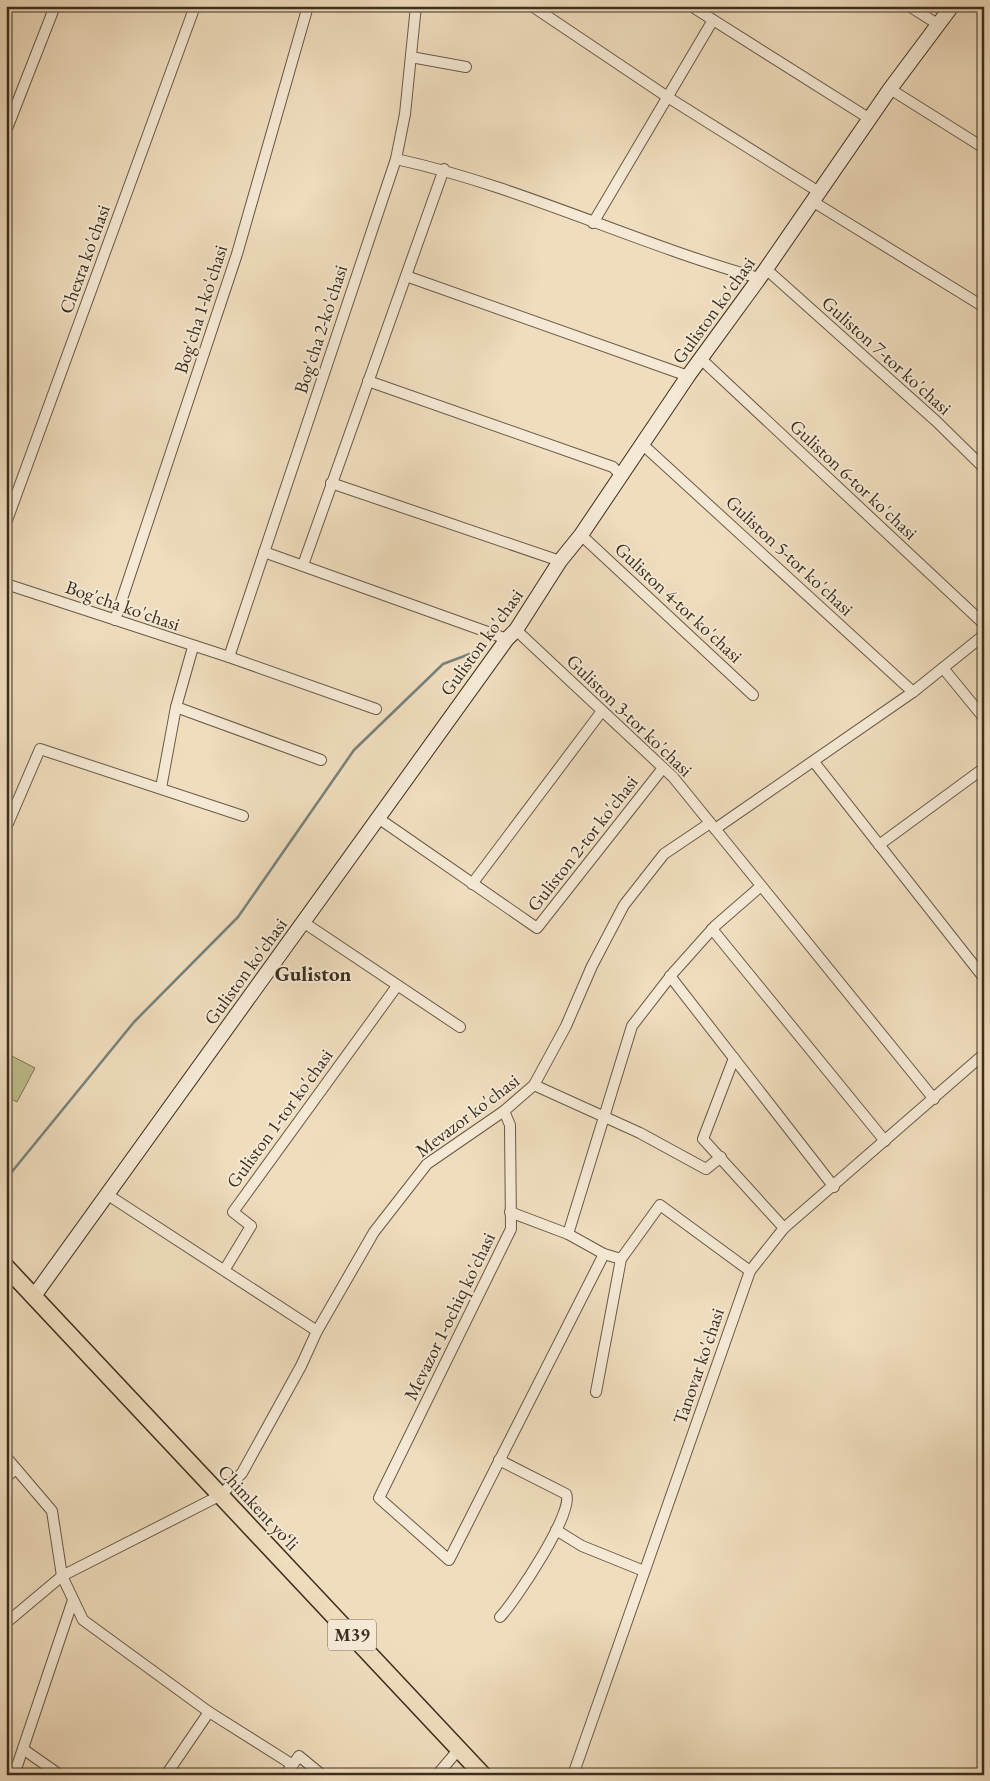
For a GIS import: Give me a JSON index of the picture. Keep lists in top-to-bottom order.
{
  "streets": {
    "highway": ["Chimkent yo‘li", "M39"],
    "main road": ["Guliston ko'chasi"],
    "street": [
      "Chexra ko'chasi",
      "Bog'cha 1-ko'chasi",
      "Bog'cha 2-ko'chasi",
      "Guliston 7-tor ko'chasi",
      "Guliston 6-tor ko'chasi",
      "Guliston 5-tor ko'chasi",
      "Guliston 4-tor ko'chasi",
      "Bog'cha ko'chasi",
      "Guliston 3-tor ko'chasi",
      "Guliston 2-tor ko'chasi",
      "Mevazor ko'chasi",
      "Guliston 1-tor ko'chasi",
      "Mevazor 1-ochiq ko'chasi",
      "Tanovar ko'chasi"
    ]
  },
  "crossings": [
    ["Bog'cha 1-ko'chasi", "Bog'cha ko'chasi"],
    ["Guliston ko'chasi", "Guliston 7-tor ko'chasi"],
    ["Guliston ko'chasi", "Guliston 6-tor ko'chasi"],
    ["Guliston ko'chasi", "Guliston 5-tor ko'chasi"],
    ["Guliston ko'chasi", "Guliston 4-tor ko'chasi"],
    ["Guliston ko'chasi", "Guliston 3-tor ko'chasi"],
    ["Guliston ko'chasi", "Guliston 2-tor ko'chasi"],
    ["Guliston ko'chasi", "Chimkent yo‘li"],
    ["Bog'cha 2-ko'chasi", "Bog'cha ko'chasi"],
    ["Guliston 5-tor ko'chasi", "Mevazor ko'chasi"],
    ["Guliston 3-tor ko'chasi", "Guliston 2-tor ko'chasi"],
    ["Guliston 3-tor ko'chasi", "Mevazor ko'chasi"],
    ["Guliston 3-tor ko'chasi", "Tanovar ko'chasi"],
    ["Mevazor ko'chasi", "Mevazor 1-ochiq ko'chasi"],
    ["Mevazor ko'chasi", "Chimkent yo‘li"]
  ],
  "districts": ["Guliston"]
}
